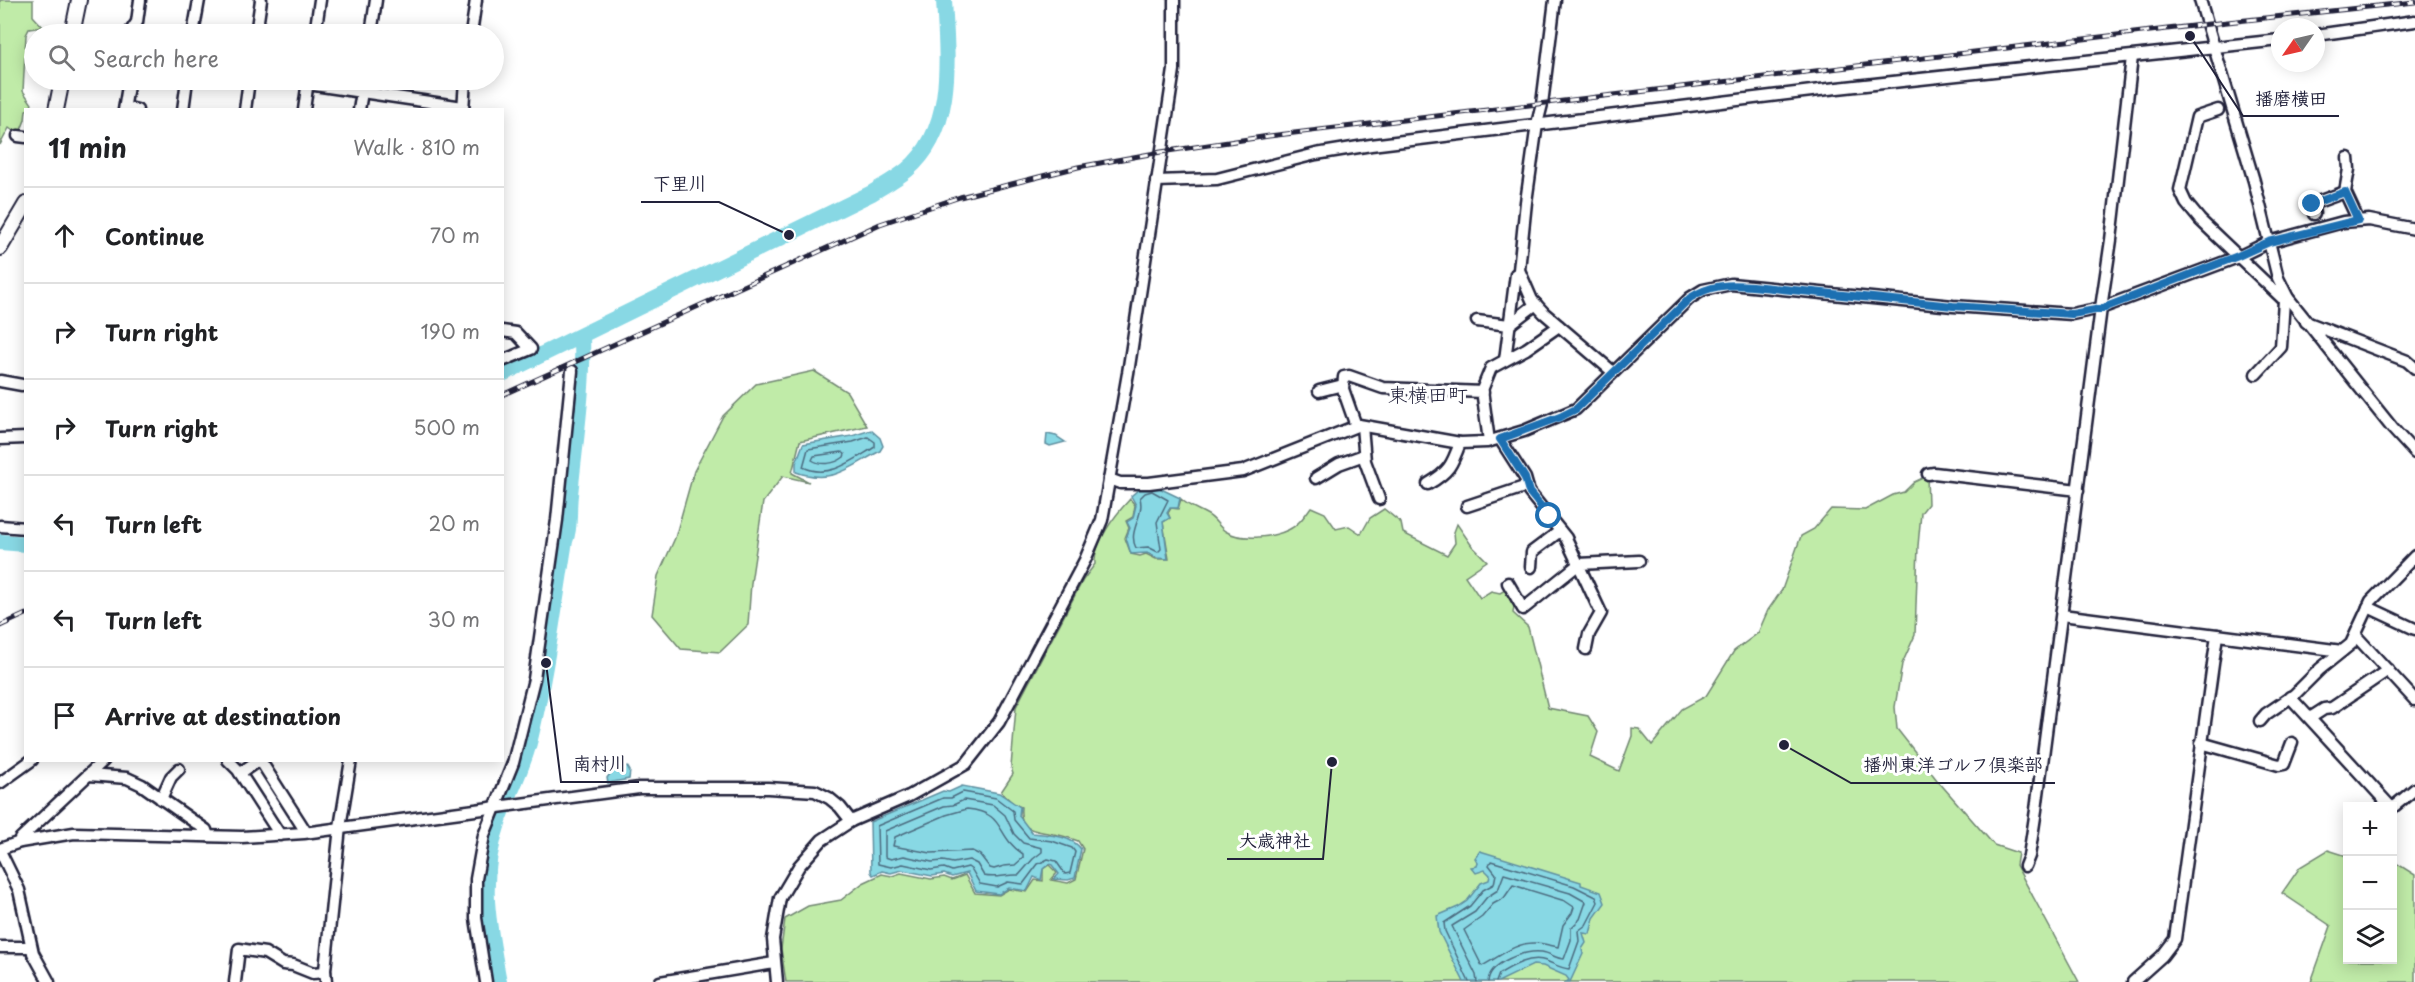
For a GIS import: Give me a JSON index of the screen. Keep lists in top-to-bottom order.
{
  "districts": ["東横田町"],
  "places": [
    "播磨横田",
    "下里川",
    "南村川",
    "播州東洋ゴルフ倶楽部",
    "大歳神社"
  ],
  "north": "bottom left",
  "page": {
    "search": "Search here",
    "heading": ["11 min", "Walk · 810 m"],
    "list": [
      ["Continue", "70 m"],
      ["Turn right", "190 m"],
      ["Turn right", "500 m"],
      ["Turn left", "20 m"],
      ["Turn left", "30 m"],
      "Arrive at destination"
    ],
    "map_buttons": ["+", "−"]
  }
}
